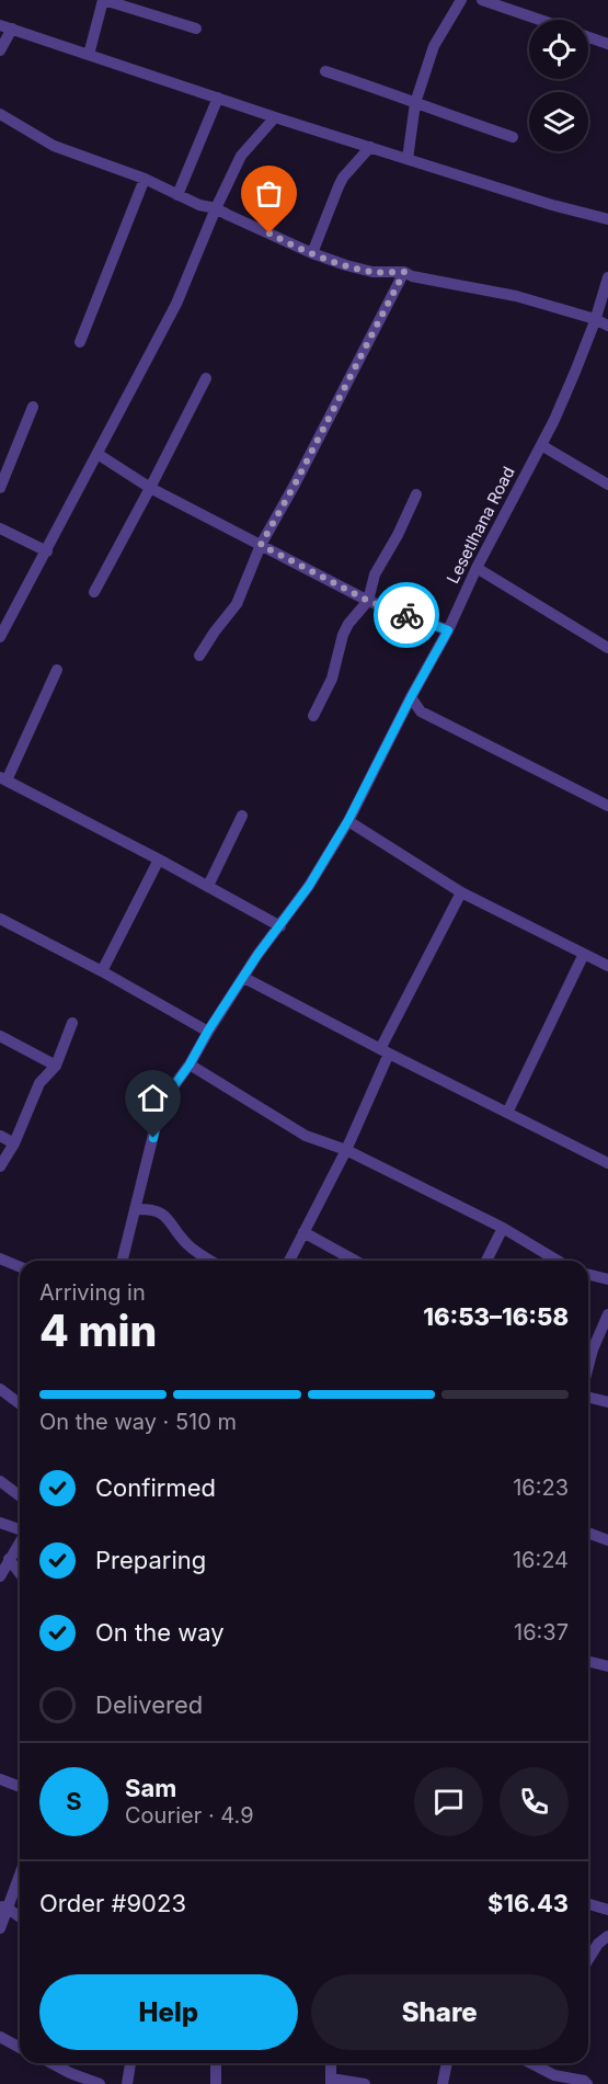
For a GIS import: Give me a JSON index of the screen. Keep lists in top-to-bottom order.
{
  "streets": {
    "street": ["Lesetlhana Road"]
  },
  "page": {
    "heading": ["4 min", "Arriving in", "16:53–16:58"],
    "panel": [
      "Sam",
      "Courier · 4.9",
      "Order #9023",
      "$16.43"
    ],
    "bar": "On the way · 510 m",
    "list": [
      ["Confirmed", "16:23"],
      ["Preparing", "16:24"],
      ["On the way", "16:37"],
      "Delivered"
    ],
    "round": "S",
    "buttons": ["Help", "Share"]
  }
}
